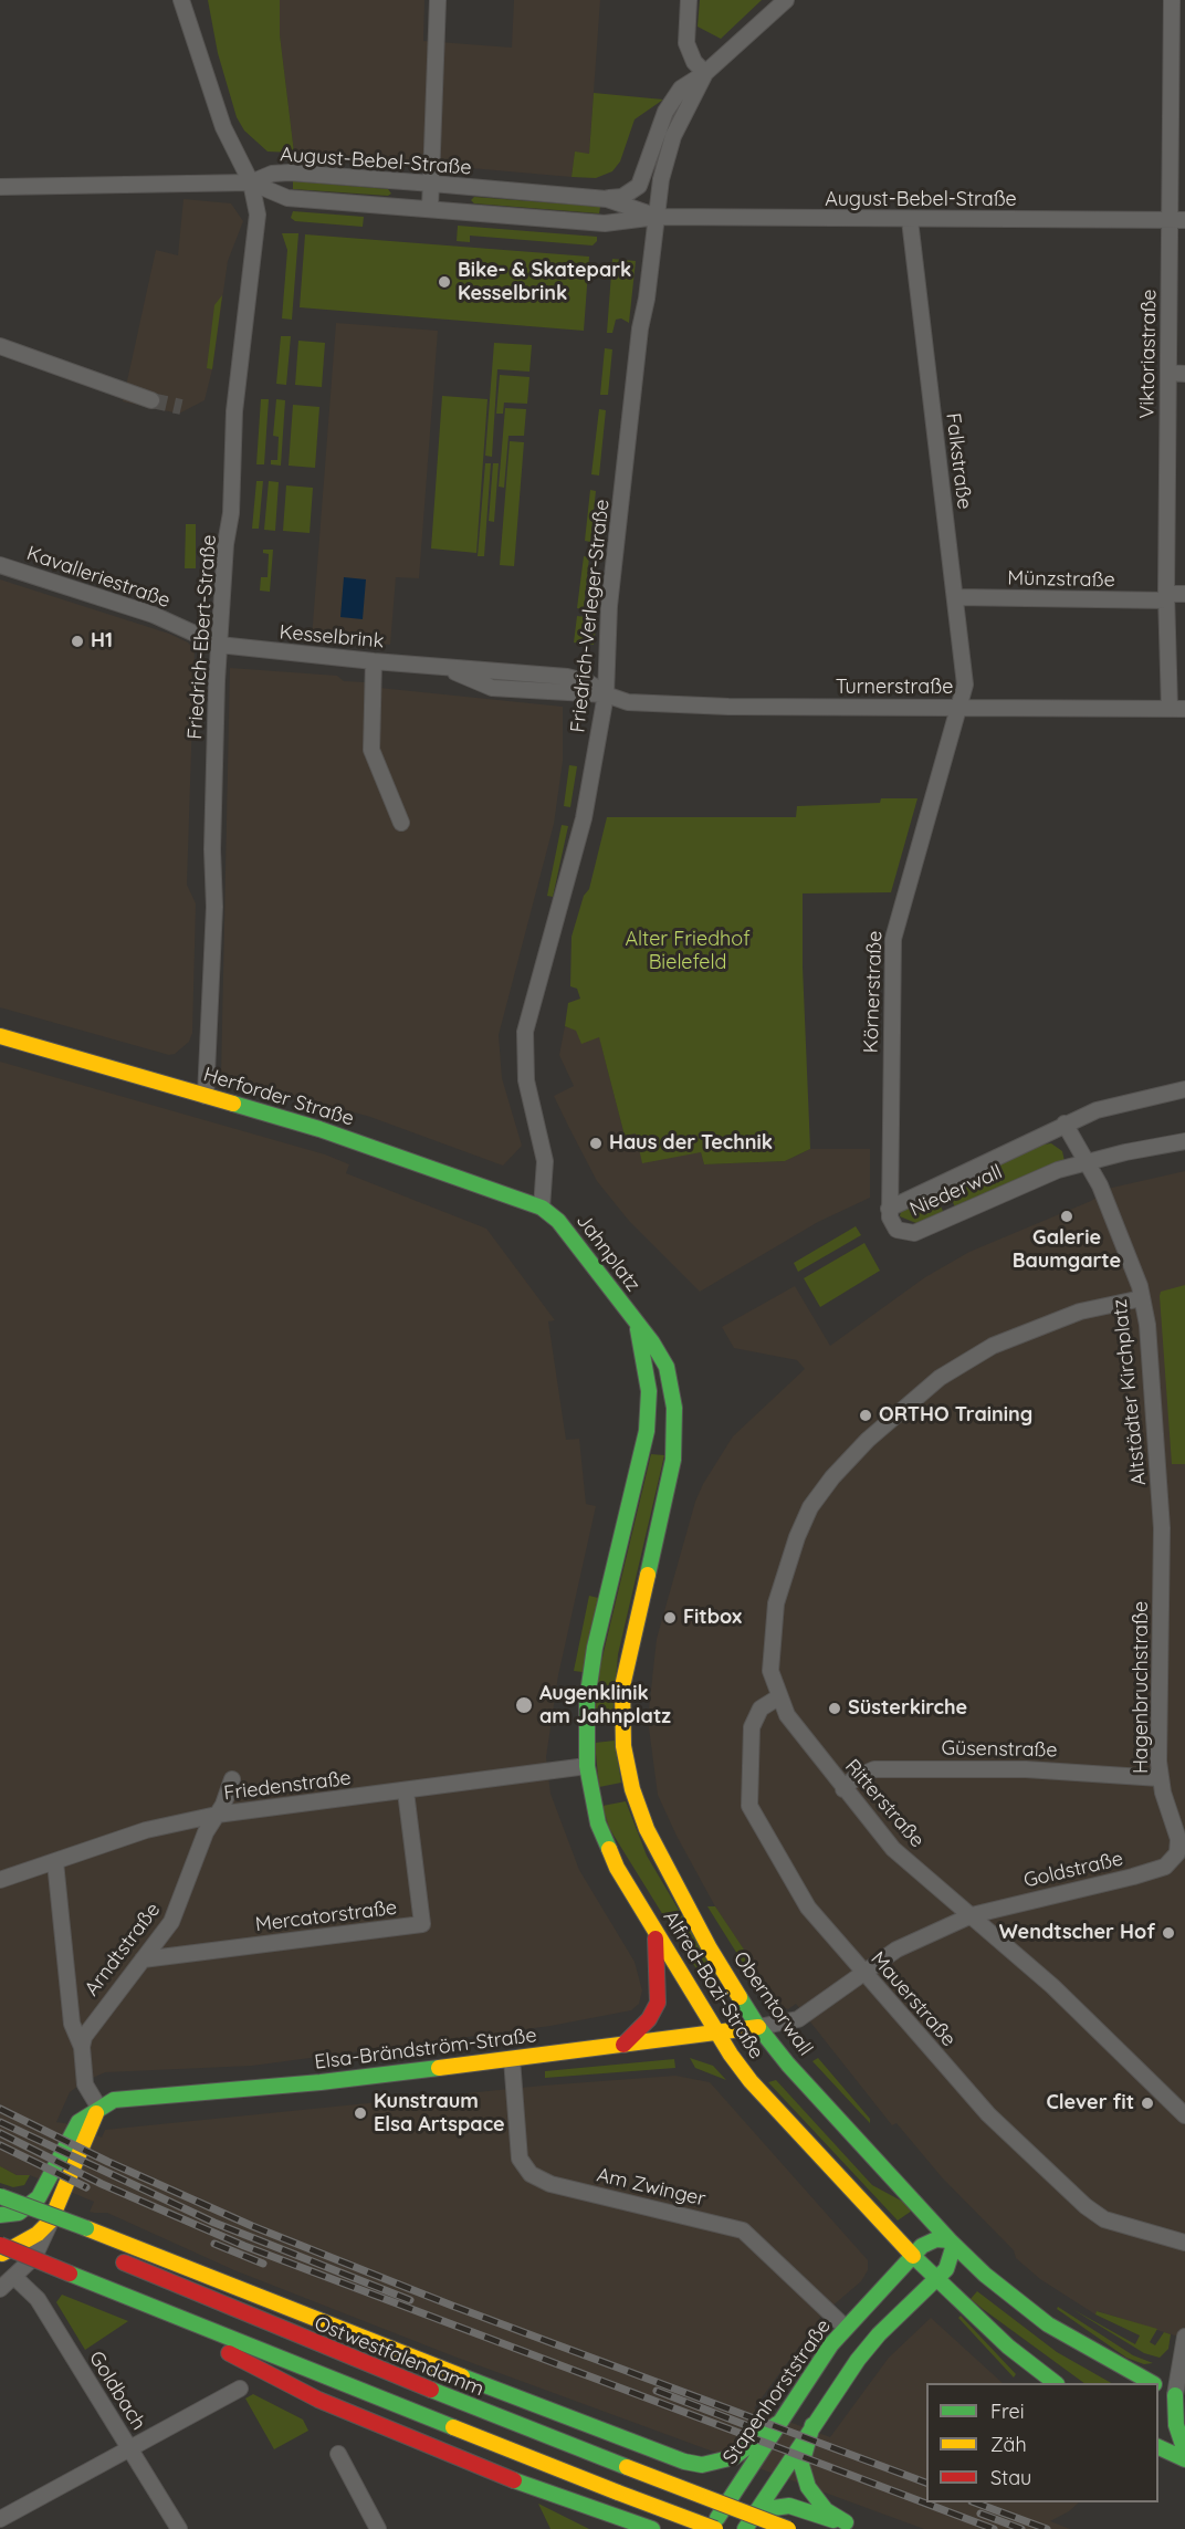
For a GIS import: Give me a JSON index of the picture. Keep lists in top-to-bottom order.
{
  "streets": {
    "main road": [
      "Herforder Straße",
      "Jahnplatz",
      "Alfred-Bozi-Straße",
      "Oberntorwall",
      "Elsa-Brändström-Straße",
      "Ostwestfalendamm",
      "Stapenhorststraße"
    ],
    "street": [
      "August-Bebel-Straße",
      "Viktoriastraße",
      "Falkstraße",
      "Kavalleriestraße",
      "Münzstraße",
      "Friedrich-Verleger-Straße",
      "Friedrich-Ebert-Straße",
      "Kesselbrink",
      "Turnerstraße",
      "Körnerstraße",
      "Niederwall",
      "Altstädter Kirchplatz",
      "Hagenbruchstraße",
      "Güsenstraße",
      "Friedenstraße",
      "Ritterstraße",
      "Goldstraße",
      "Mercatorstraße",
      "Arndtstraße",
      "Mauerstraße",
      "Am Zwinger",
      "Goldbach"
    ]
  },
  "crossings": [
    ["August-Bebel-Straße", "Viktoriastraße"],
    ["August-Bebel-Straße", "Falkstraße"],
    ["August-Bebel-Straße", "Friedrich-Verleger-Straße"],
    ["August-Bebel-Straße", "Friedrich-Ebert-Straße"],
    ["Viktoriastraße", "Münzstraße"],
    ["Viktoriastraße", "Turnerstraße"],
    ["Falkstraße", "Münzstraße"],
    ["Falkstraße", "Turnerstraße"],
    ["Falkstraße", "Körnerstraße"],
    ["Kavalleriestraße", "Friedrich-Ebert-Straße"],
    ["Kavalleriestraße", "Kesselbrink"],
    ["Friedrich-Verleger-Straße", "Kesselbrink"],
    ["Friedrich-Verleger-Straße", "Turnerstraße"],
    ["Friedrich-Verleger-Straße", "Herforder Straße"],
    ["Friedrich-Verleger-Straße", "Jahnplatz"],
    ["Friedrich-Ebert-Straße", "Kesselbrink"],
    ["Friedrich-Ebert-Straße", "Herforder Straße"],
    ["Kesselbrink", "Turnerstraße"],
    ["Turnerstraße", "Körnerstraße"],
    ["Körnerstraße", "Niederwall"],
    ["Herforder Straße", "Jahnplatz"],
    ["Niederwall", "Altstädter Kirchplatz"],
    ["Jahnplatz", "Alfred-Bozi-Straße"],
    ["Jahnplatz", "Oberntorwall"],
    ["Altstädter Kirchplatz", "Hagenbruchstraße"],
    ["Altstädter Kirchplatz", "Ritterstraße"],
    ["Hagenbruchstraße", "Güsenstraße"],
    ["Hagenbruchstraße", "Goldstraße"],
    ["Güsenstraße", "Ritterstraße"],
    ["Friedenstraße", "Mercatorstraße"],
    ["Friedenstraße", "Arndtstraße"],
    ["Friedenstraße", "Alfred-Bozi-Straße"],
    ["Ritterstraße", "Goldstraße"],
    ["Ritterstraße", "Mauerstraße"],
    ["Goldstraße", "Mauerstraße"],
    ["Goldstraße", "Oberntorwall"],
    ["Goldstraße", "Elsa-Brändström-Straße"],
    ["Mercatorstraße", "Arndtstraße"],
    ["Alfred-Bozi-Straße", "Elsa-Brändström-Straße"],
    ["Alfred-Bozi-Straße", "Stapenhorststraße"],
    ["Oberntorwall", "Elsa-Brändström-Straße"],
    ["Oberntorwall", "Stapenhorststraße"],
    ["Elsa-Brändström-Straße", "Am Zwinger"],
    ["Am Zwinger", "Stapenhorststraße"]
  ],
  "parks": ["Alter Friedhof Bielefeld"],
  "places": [
    "Bike- & Skatepark Kesselbrink",
    "H1",
    "Haus der Technik",
    "Galerie Baumgarte",
    "ORTHO Training",
    "Fitbox",
    "Augenklinik am Jahnplatz",
    "Süsterkirche",
    "Wendtscher Hof",
    "Clever fit",
    "Kunstraum Elsa Artspace"
  ],
  "legend": ["Frei", "Zäh", "Stau"]
}
